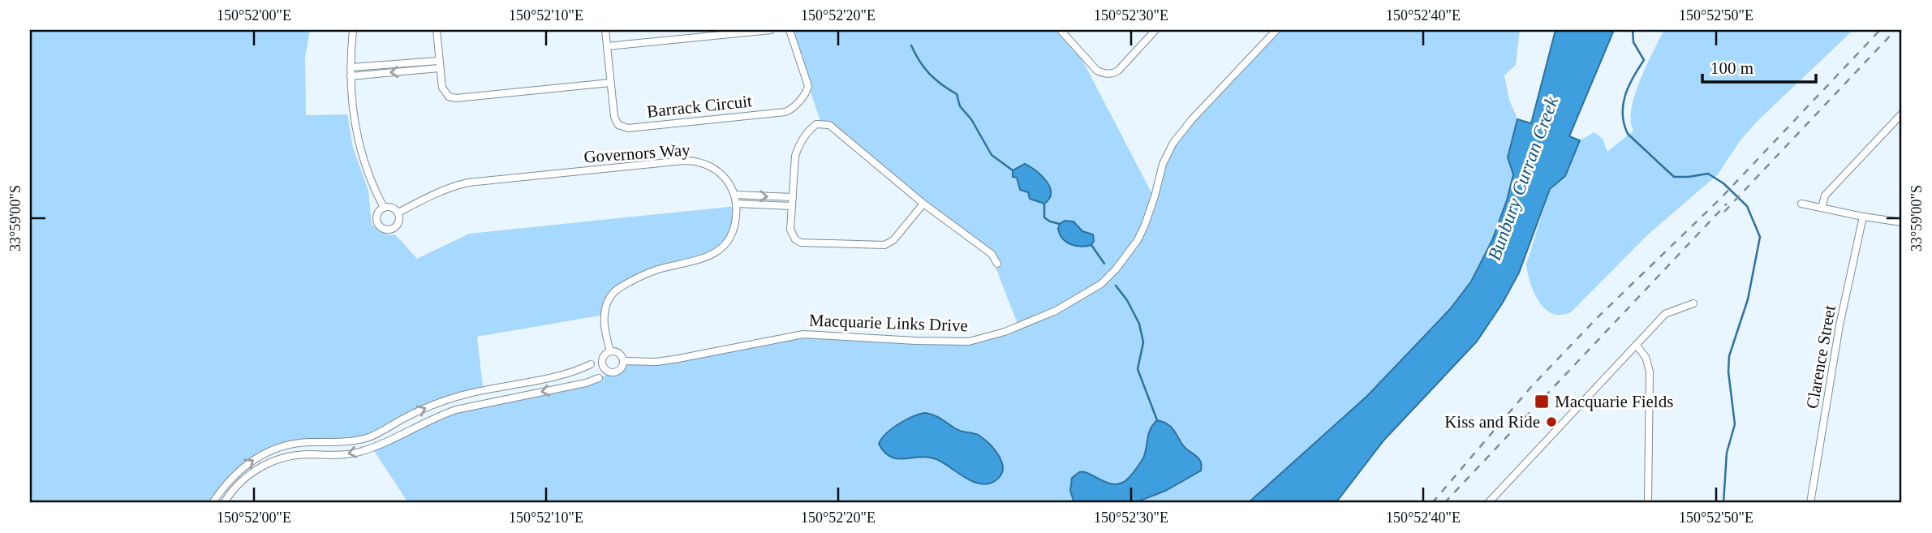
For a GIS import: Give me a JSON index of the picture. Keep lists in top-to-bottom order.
{
  "streets": {
    "street": [
      "Barrack Circuit",
      "Governors Way",
      "Macquarie Links Drive",
      "Clarence Street"
    ]
  },
  "crossings": [
    ["Governors Way", "Macquarie Links Drive"]
  ],
  "water": ["Bunbury Curran Creek"],
  "places": {
    "transit": ["Macquarie Fields"],
    "other": ["Kiss and Ride"]
  },
  "scale_bar": "100 m",
  "coordinates": [
    "150°52'00\"E",
    "150°52'10\"E",
    "150°52'20\"E",
    "150°52'30\"E",
    "150°52'40\"E",
    "150°52'50\"E",
    "33°59'00\"S"
  ]
}
